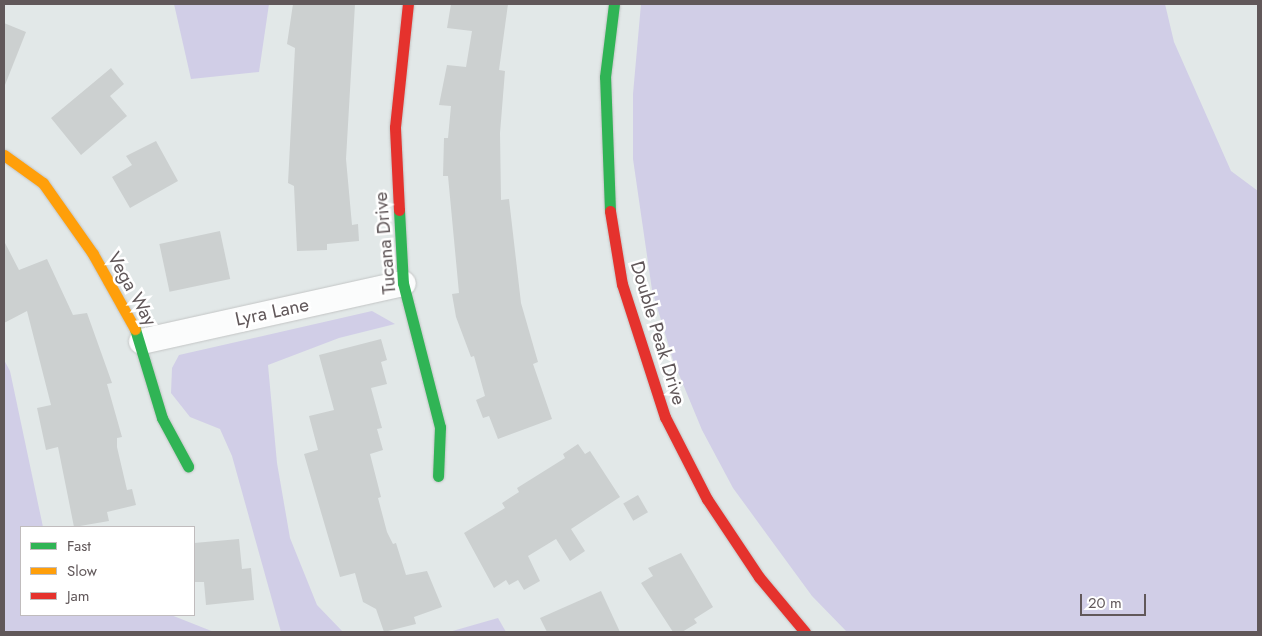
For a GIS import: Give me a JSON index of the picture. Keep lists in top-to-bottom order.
{
  "streets": {
    "street": [
      "Tucana Drive",
      "Vega Way",
      "Lyra Lane",
      "Double Peak Drive"
    ]
  },
  "crossings": [
    ["Tucana Drive", "Lyra Lane"],
    ["Vega Way", "Lyra Lane"]
  ],
  "legend": ["Fast", "Slow", "Jam"],
  "scale_bar": "20 m"
}
